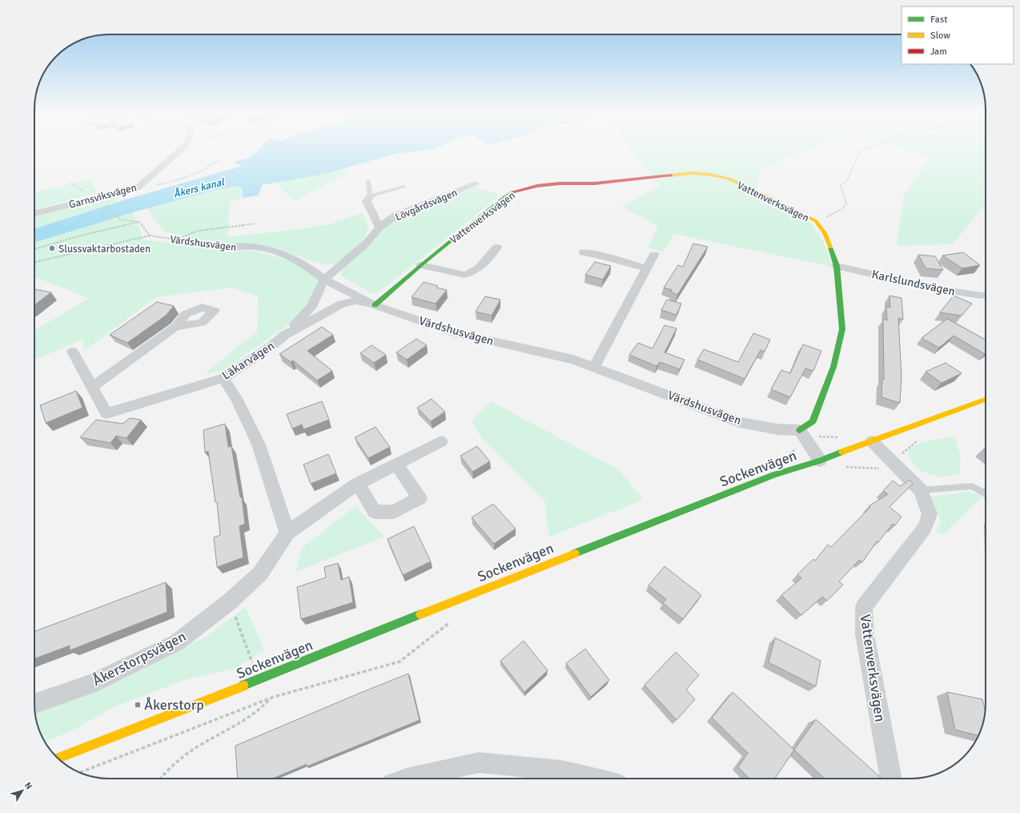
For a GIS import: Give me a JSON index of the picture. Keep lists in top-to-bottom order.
{
  "streets": {
    "street": [
      "Garnsviksvägen",
      "Vattenverksvägen",
      "Lövgårdsvägen",
      "Värdshusvägen",
      "Karlslundsvägen",
      "Läkarvägen",
      "Sockenvägen",
      "Åkerstorpsvägen"
    ]
  },
  "crossings": [
    ["Vattenverksvägen", "Värdshusvägen"],
    ["Vattenverksvägen", "Karlslundsvägen"],
    ["Vattenverksvägen", "Läkarvägen"],
    ["Vattenverksvägen", "Sockenvägen"],
    ["Lövgårdsvägen", "Värdshusvägen"],
    ["Värdshusvägen", "Läkarvägen"]
  ],
  "water": ["Åkers kanal"],
  "places": {
    "other": ["Slussvaktarbostaden"],
    "transit": ["Åkerstorp"]
  },
  "legend": ["Fast", "Slow", "Jam"],
  "north": "top right"
}
